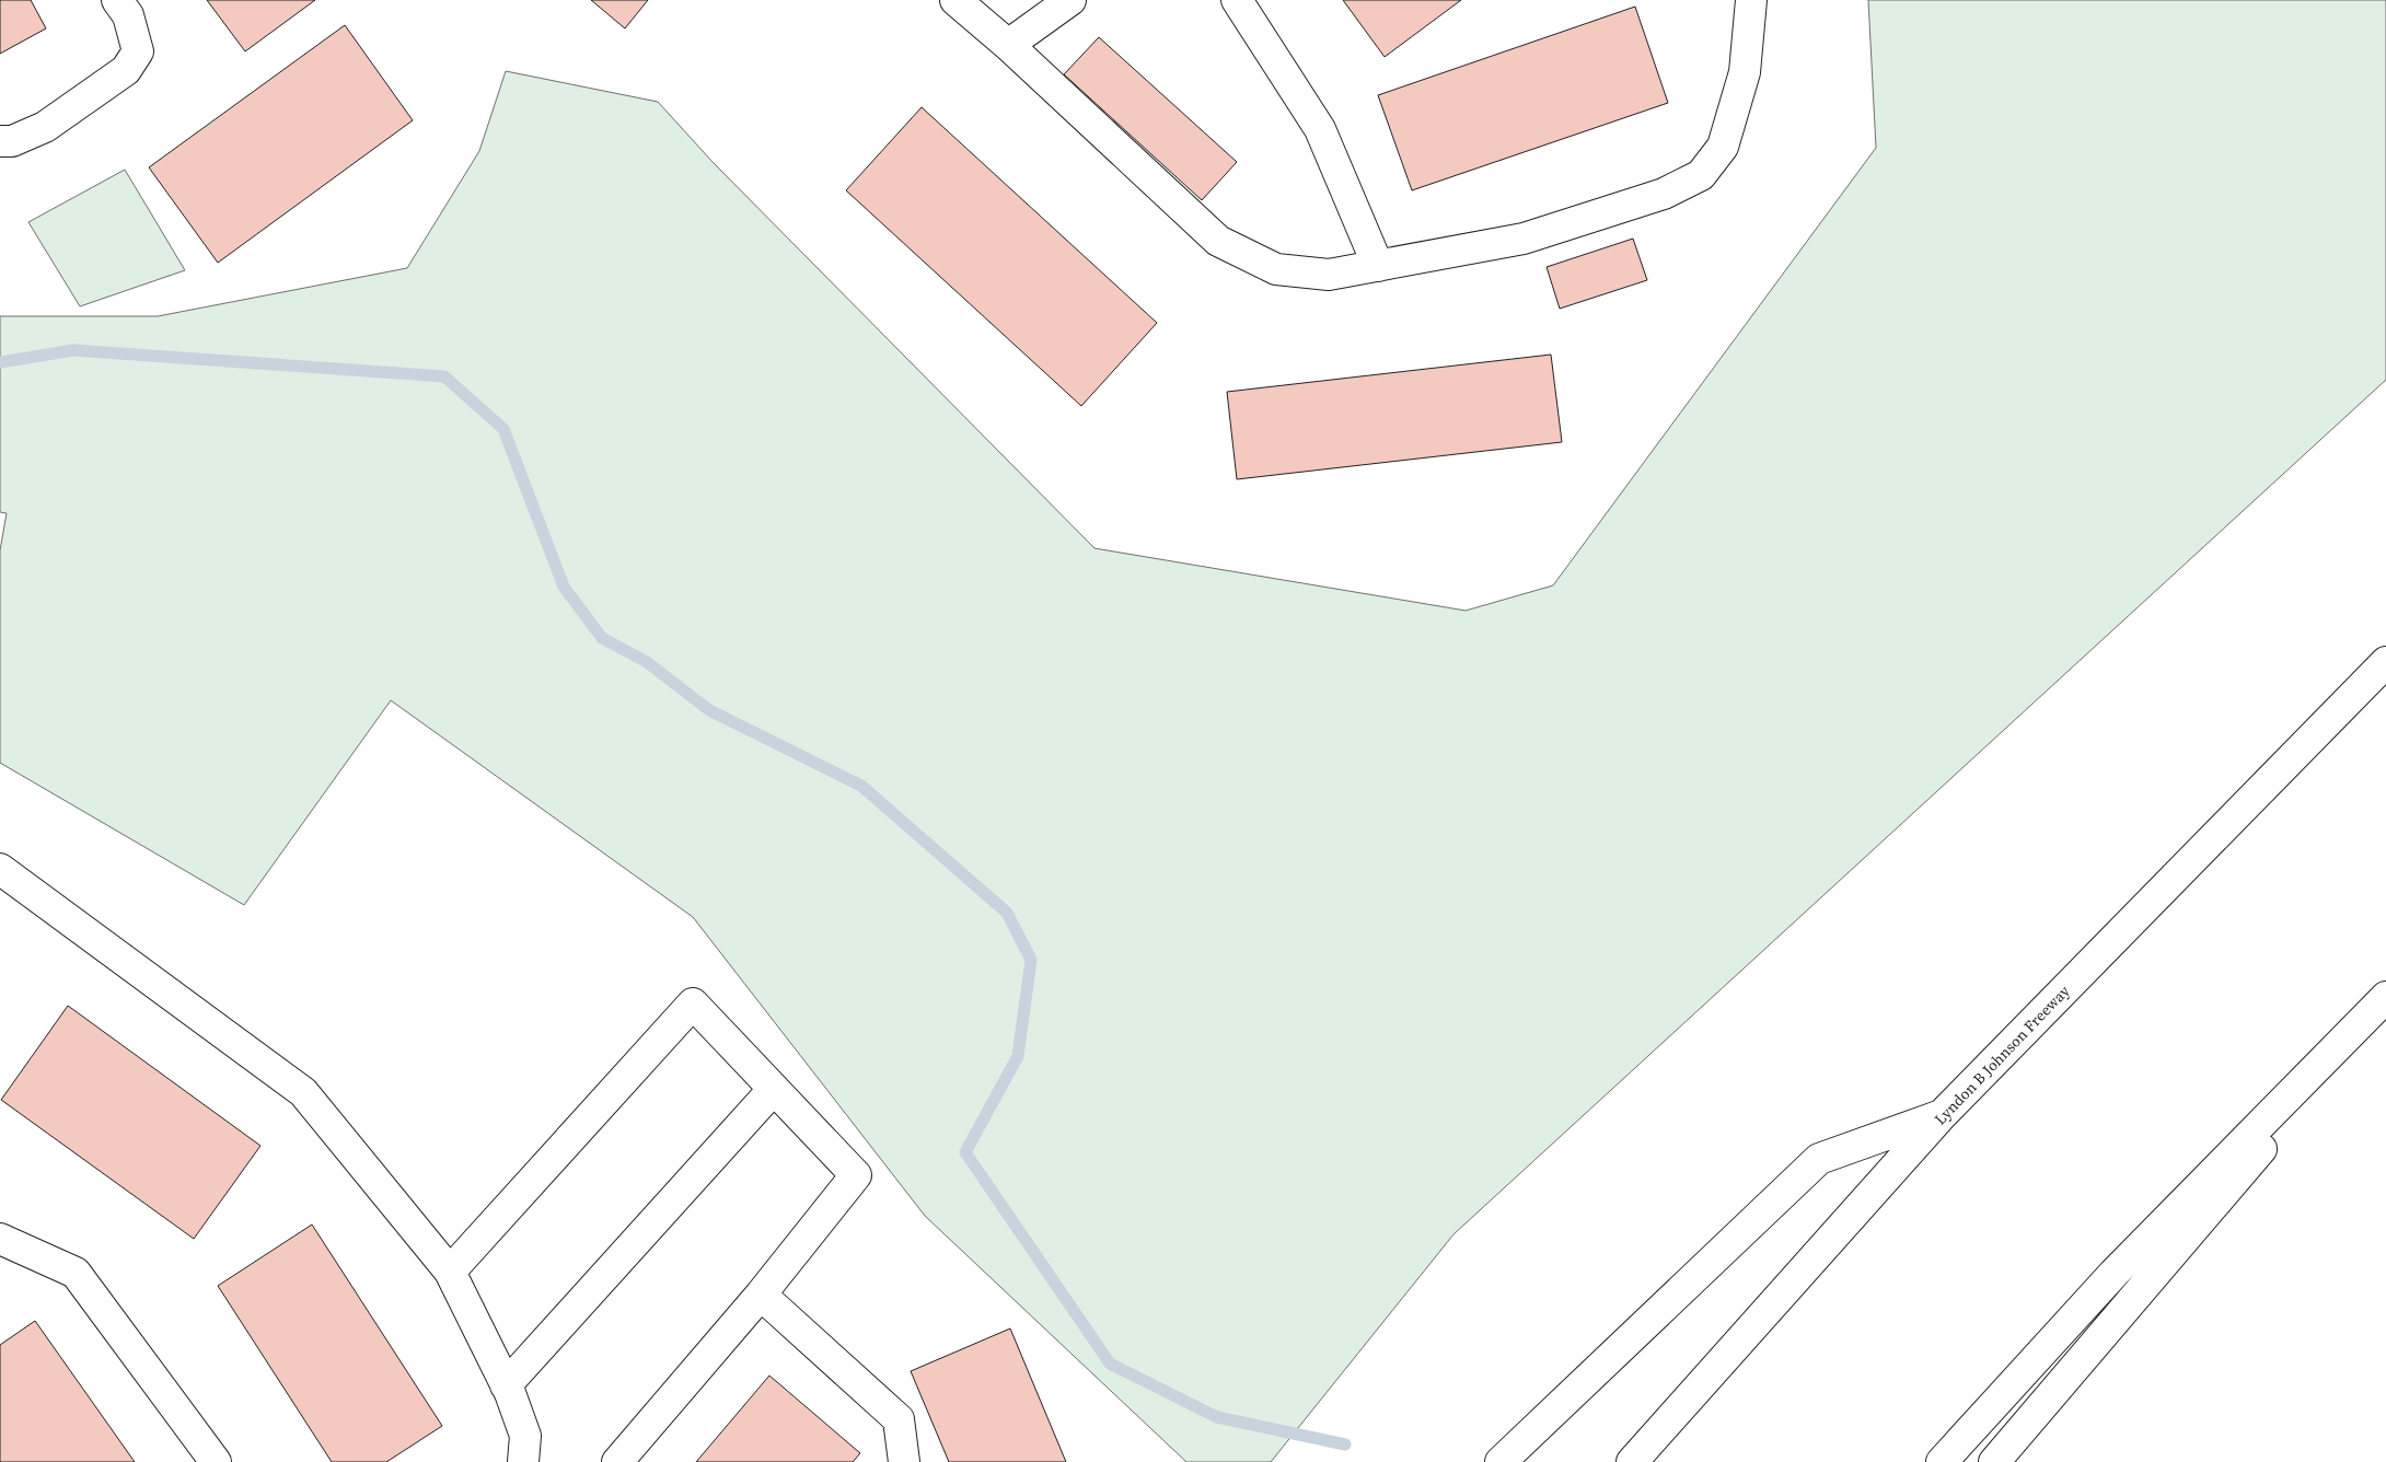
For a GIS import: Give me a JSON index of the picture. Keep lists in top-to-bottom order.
{
  "streets": {
    "main road": ["Lyndon B Johnson Freeway"]
  }
}
